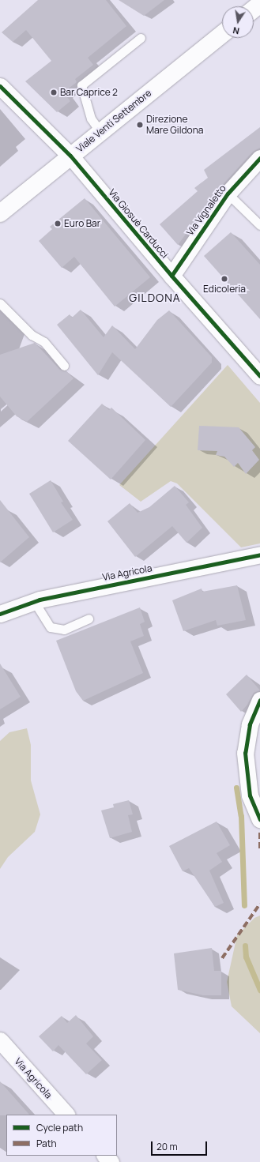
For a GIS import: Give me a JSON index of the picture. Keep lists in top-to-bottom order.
{
  "streets": {
    "main road": ["Viale Venti Settembre"],
    "street": ["Via Vignaletto", "Via Giosuè Carducci", "Via Agricola"]
  },
  "crossings": [
    ["Viale Venti Settembre", "Via Giosuè Carducci"],
    ["Via Vignaletto", "Via Giosuè Carducci"]
  ],
  "districts": ["GILDONA"],
  "places": [
    "Bar Caprice 2",
    "Direzione Mare Gildona",
    "Euro Bar",
    "Edicoleria"
  ],
  "legend": ["Cycle path", "Path"],
  "scale_bar": "20 m",
  "north": "bottom"
}
